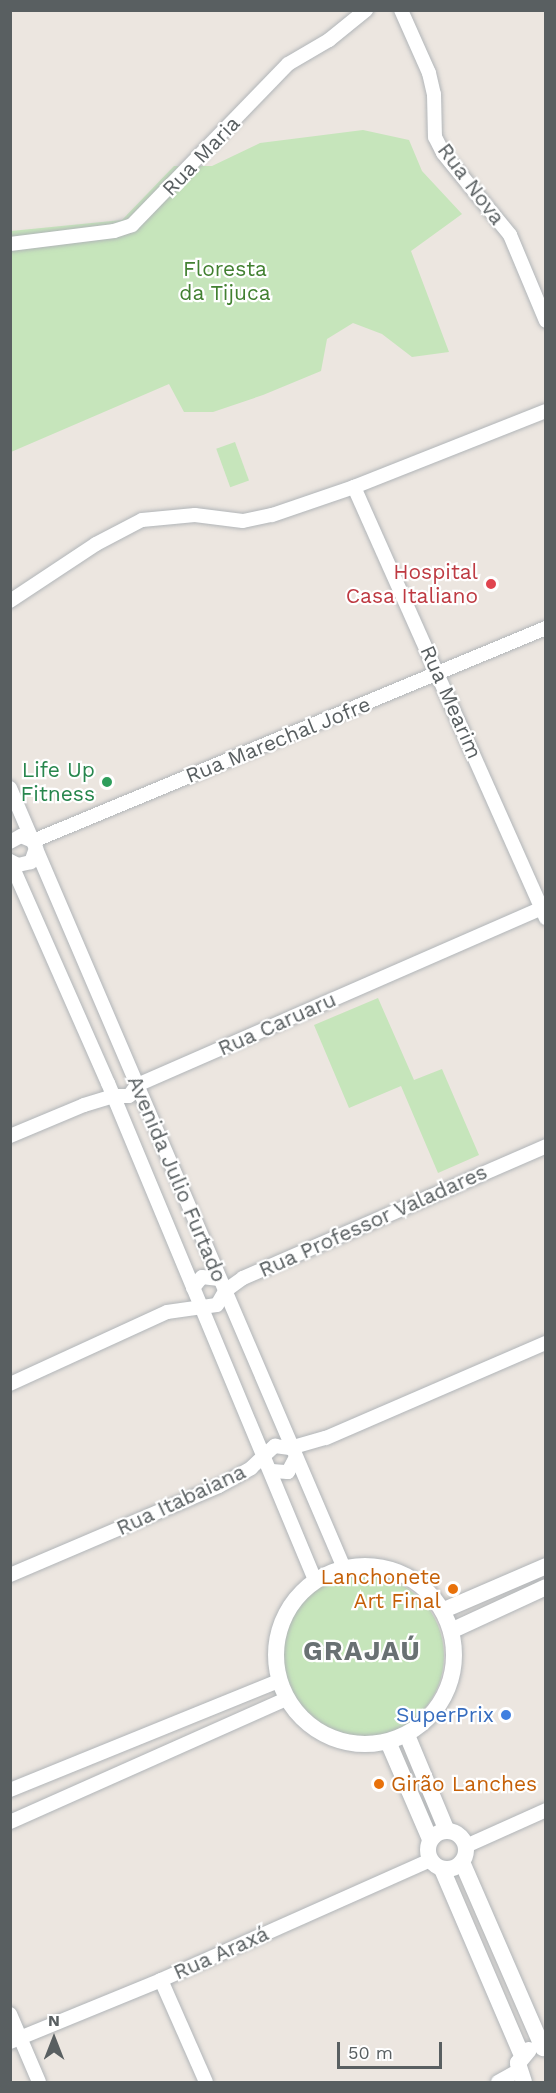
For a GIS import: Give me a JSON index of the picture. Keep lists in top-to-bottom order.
{
  "streets": {
    "street": [
      "Rua Maria",
      "Rua Nova",
      "Rua Mearim",
      "Rua Marechal Jofre",
      "Rua Caruaru",
      "Avenida Julio Furtado",
      "Rua Professor Valadares",
      "Rua Itabaiana",
      "Rua Araxá"
    ]
  },
  "crossings": [
    ["Rua Mearim", "Rua Marechal Jofre"],
    ["Rua Mearim", "Rua Caruaru"],
    ["Rua Marechal Jofre", "Avenida Julio Furtado"],
    ["Rua Caruaru", "Avenida Julio Furtado"],
    ["Avenida Julio Furtado", "Rua Professor Valadares"],
    ["Avenida Julio Furtado", "Rua Itabaiana"]
  ],
  "districts": ["GRAJAÚ"],
  "parks": ["Floresta da Tijuca"],
  "places": [
    "Hospital Casa Italiano",
    "Life Up Fitness",
    "Lanchonete Art Final",
    "SuperPrix",
    "Girão Lanches"
  ],
  "scale_bar": "50 m",
  "north": "top"
}
